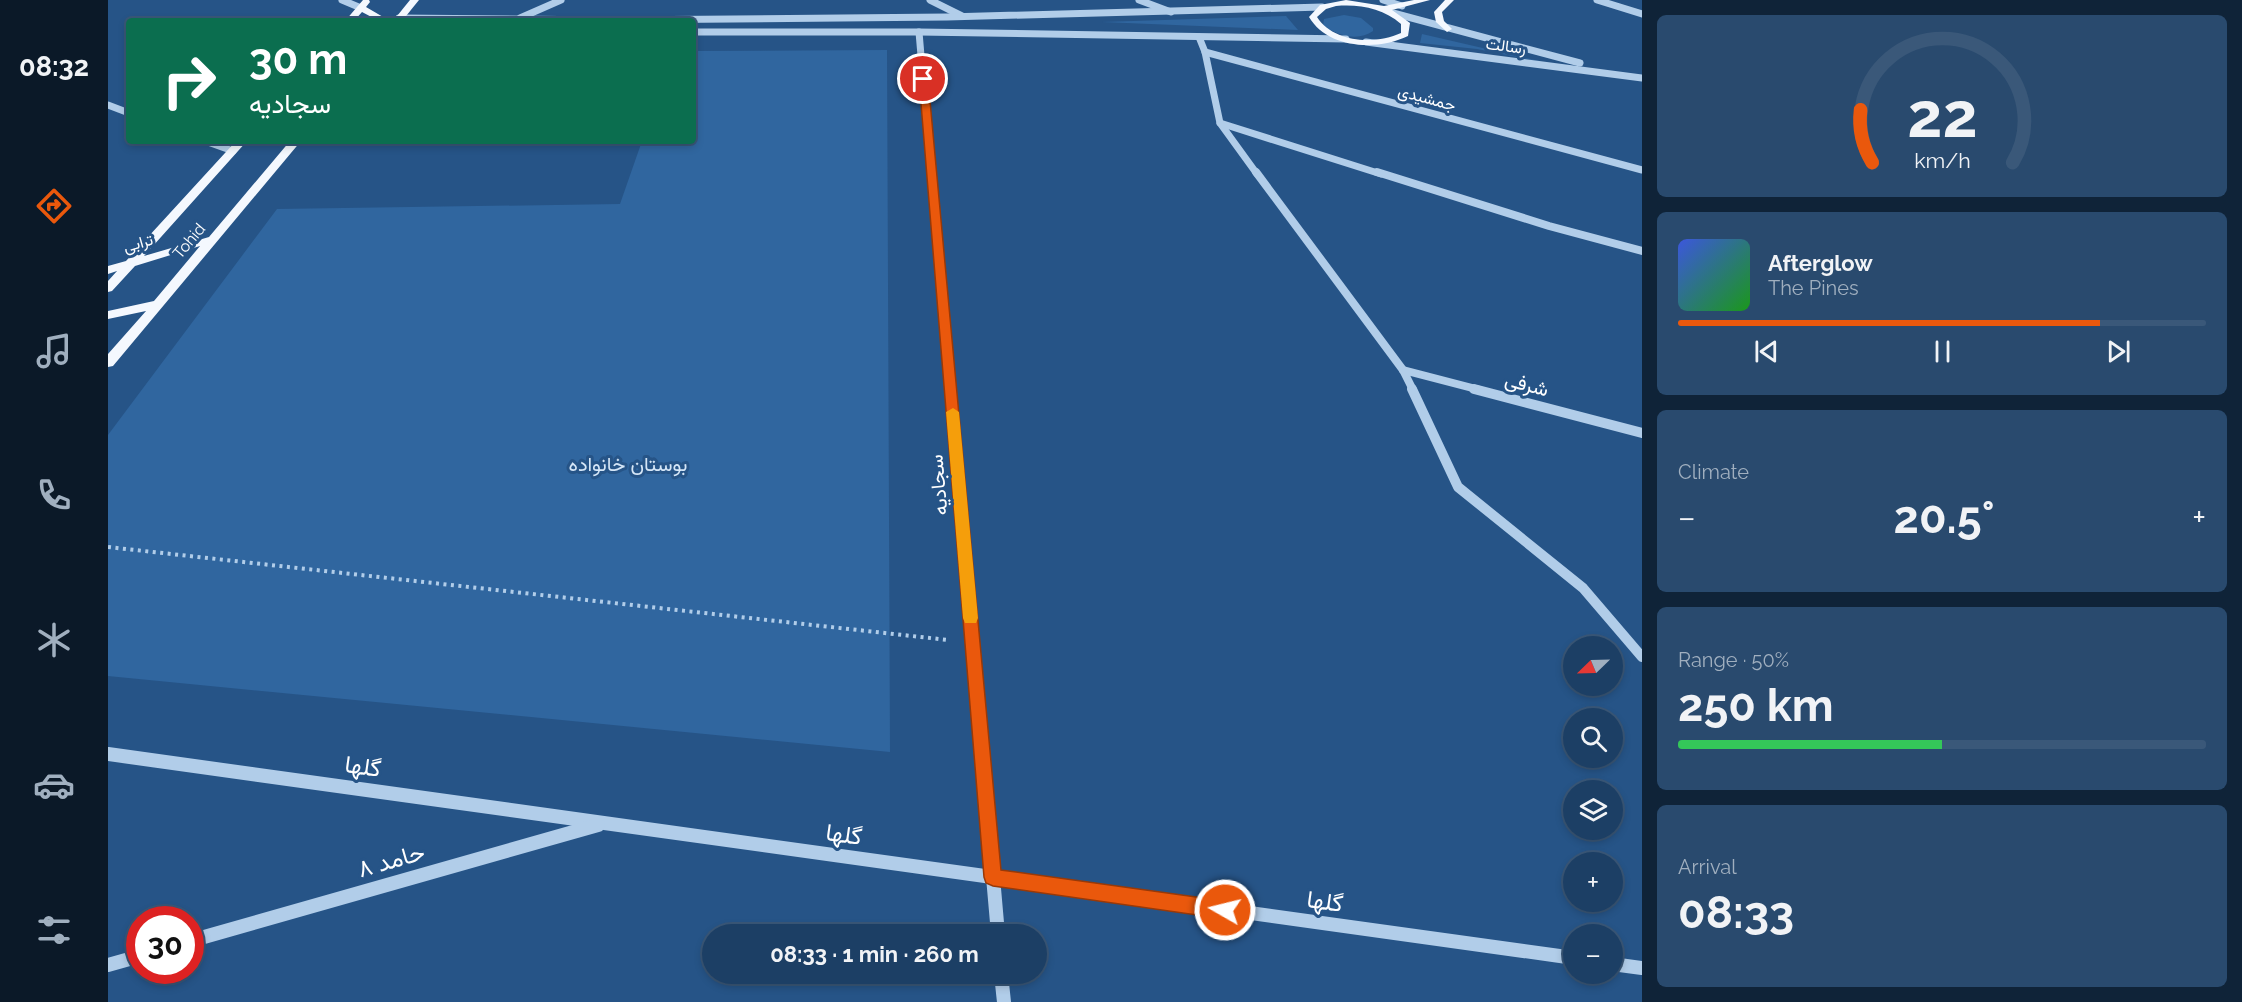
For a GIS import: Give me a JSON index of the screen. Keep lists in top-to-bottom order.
{
  "streets": {
    "main road": ["Tohid", "ترابی"],
    "street": [
      "رسالت",
      "جمشیدی",
      "شرفی",
      "سجادیه",
      "گلها",
      "حامد ۸"
    ]
  },
  "crossings": [
    ["Tohid", "ترابی"],
    ["سجادیه", "گلها"],
    ["گلها", "حامد ۸"]
  ],
  "parks": ["بوستان خانواده"],
  "north": "bottom left",
  "page": {
    "tabs": "08:32",
    "turn": ["30 m", "سجادیه"],
    "song": ["Afterglow", "The Pines"],
    "tile": [
      "Climate",
      ["Range · 50%", "250 km"],
      ["Arrival", "08:33"]
    ],
    "heat": ["−", "20.5°", "+"],
    "map_buttons": ["+", "−"],
    "limit": "30",
    "trip": "08:33 · 1 min · 260 m",
    "gauge": ["22", "km/h"]
  }
}
